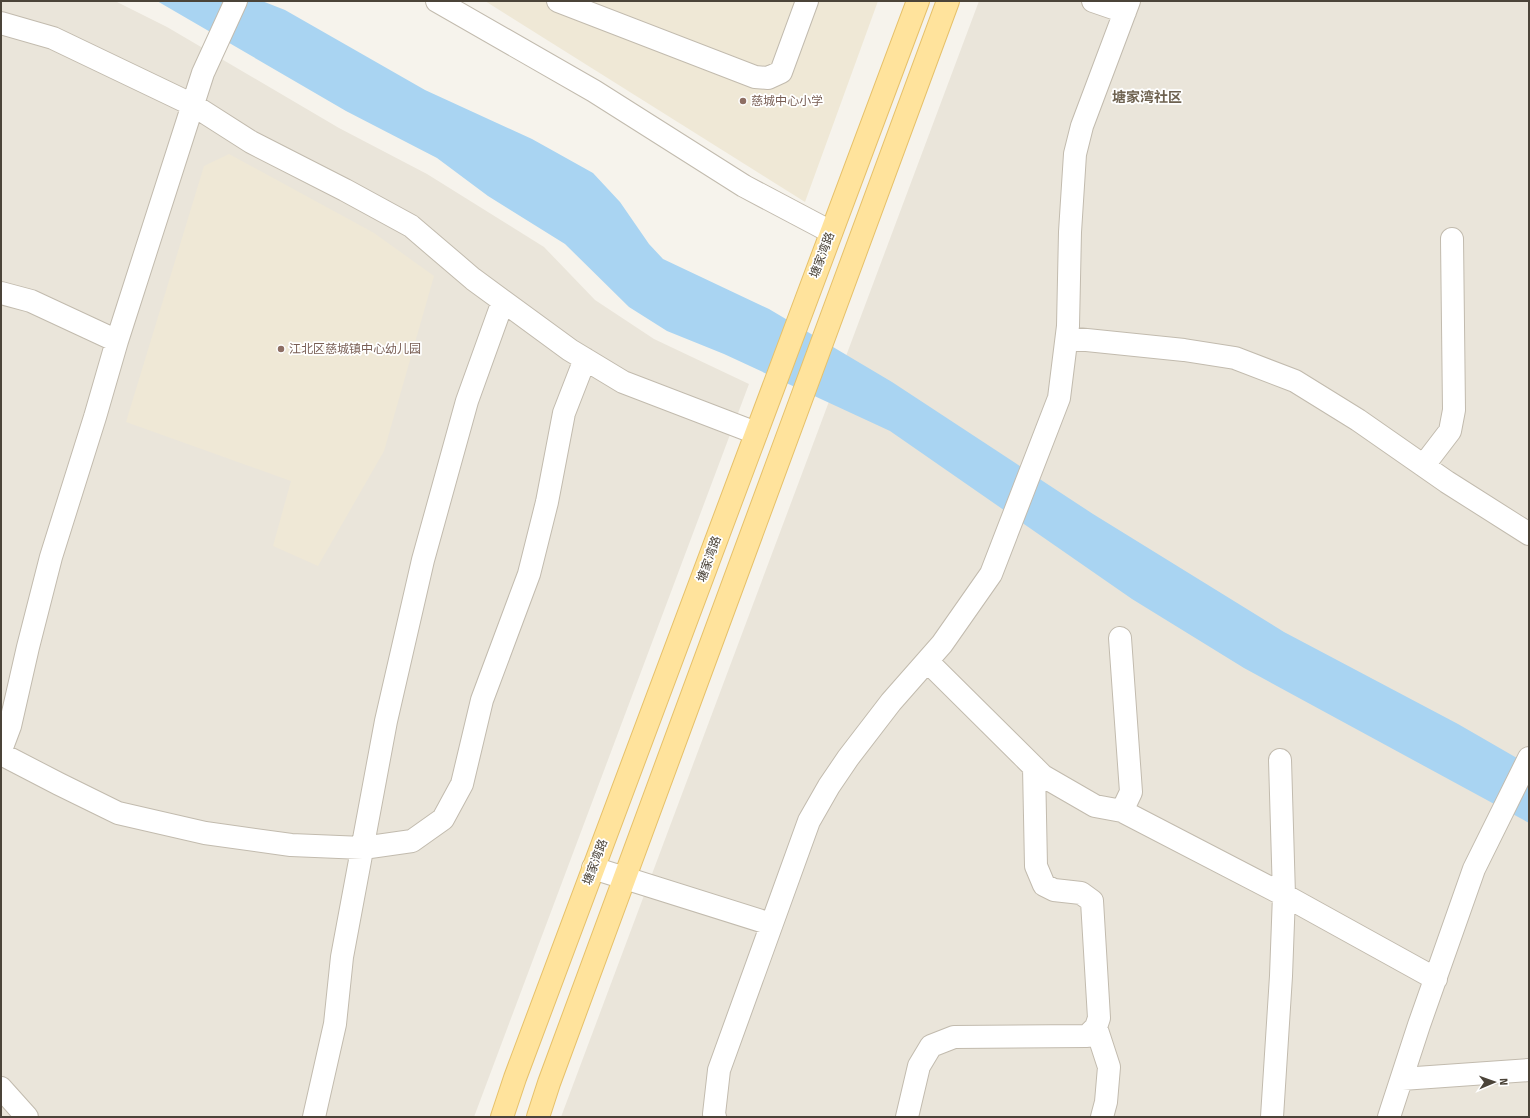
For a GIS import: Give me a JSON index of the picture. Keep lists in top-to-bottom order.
{
  "streets": {
    "main road": ["塘家湾路"]
  },
  "districts": ["塘家湾社区"],
  "places": ["慈城中心小学", "江北区慈城镇中心幼儿园"],
  "north": "right"
}
